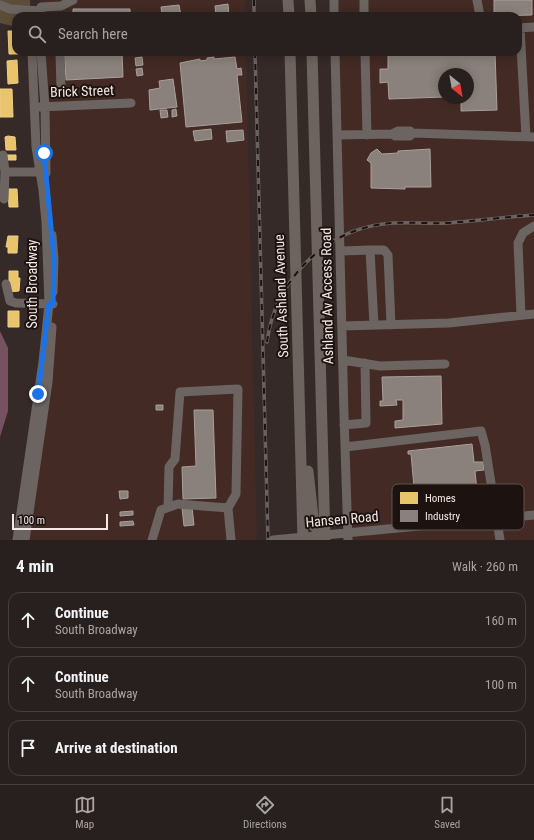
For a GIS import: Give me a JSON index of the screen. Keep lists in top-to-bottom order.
{
  "streets": {
    "main road": ["South Ashland Avenue"],
    "street": [
      "Brick Street",
      "South Broadway",
      "Ashland Av Access Road",
      "Hansen Road"
    ]
  },
  "crossings": [
    ["Brick Street", "South Broadway"],
    ["South Ashland Avenue", "Hansen Road"],
    ["Ashland Av Access Road", "Hansen Road"]
  ],
  "legend": ["Homes", "Industry"],
  "scale_bar": "100 m",
  "north": "bottom right",
  "page": {
    "search": "Search here",
    "scale": "100 m",
    "heading": ["4 min", "Walk · 260 m"],
    "list": [
      ["Continue", "South Broadway", "160 m"],
      ["Continue", "South Broadway", "100 m"],
      "Arrive at destination"
    ],
    "nav": ["Map", "Directions", "Saved"]
  }
}
